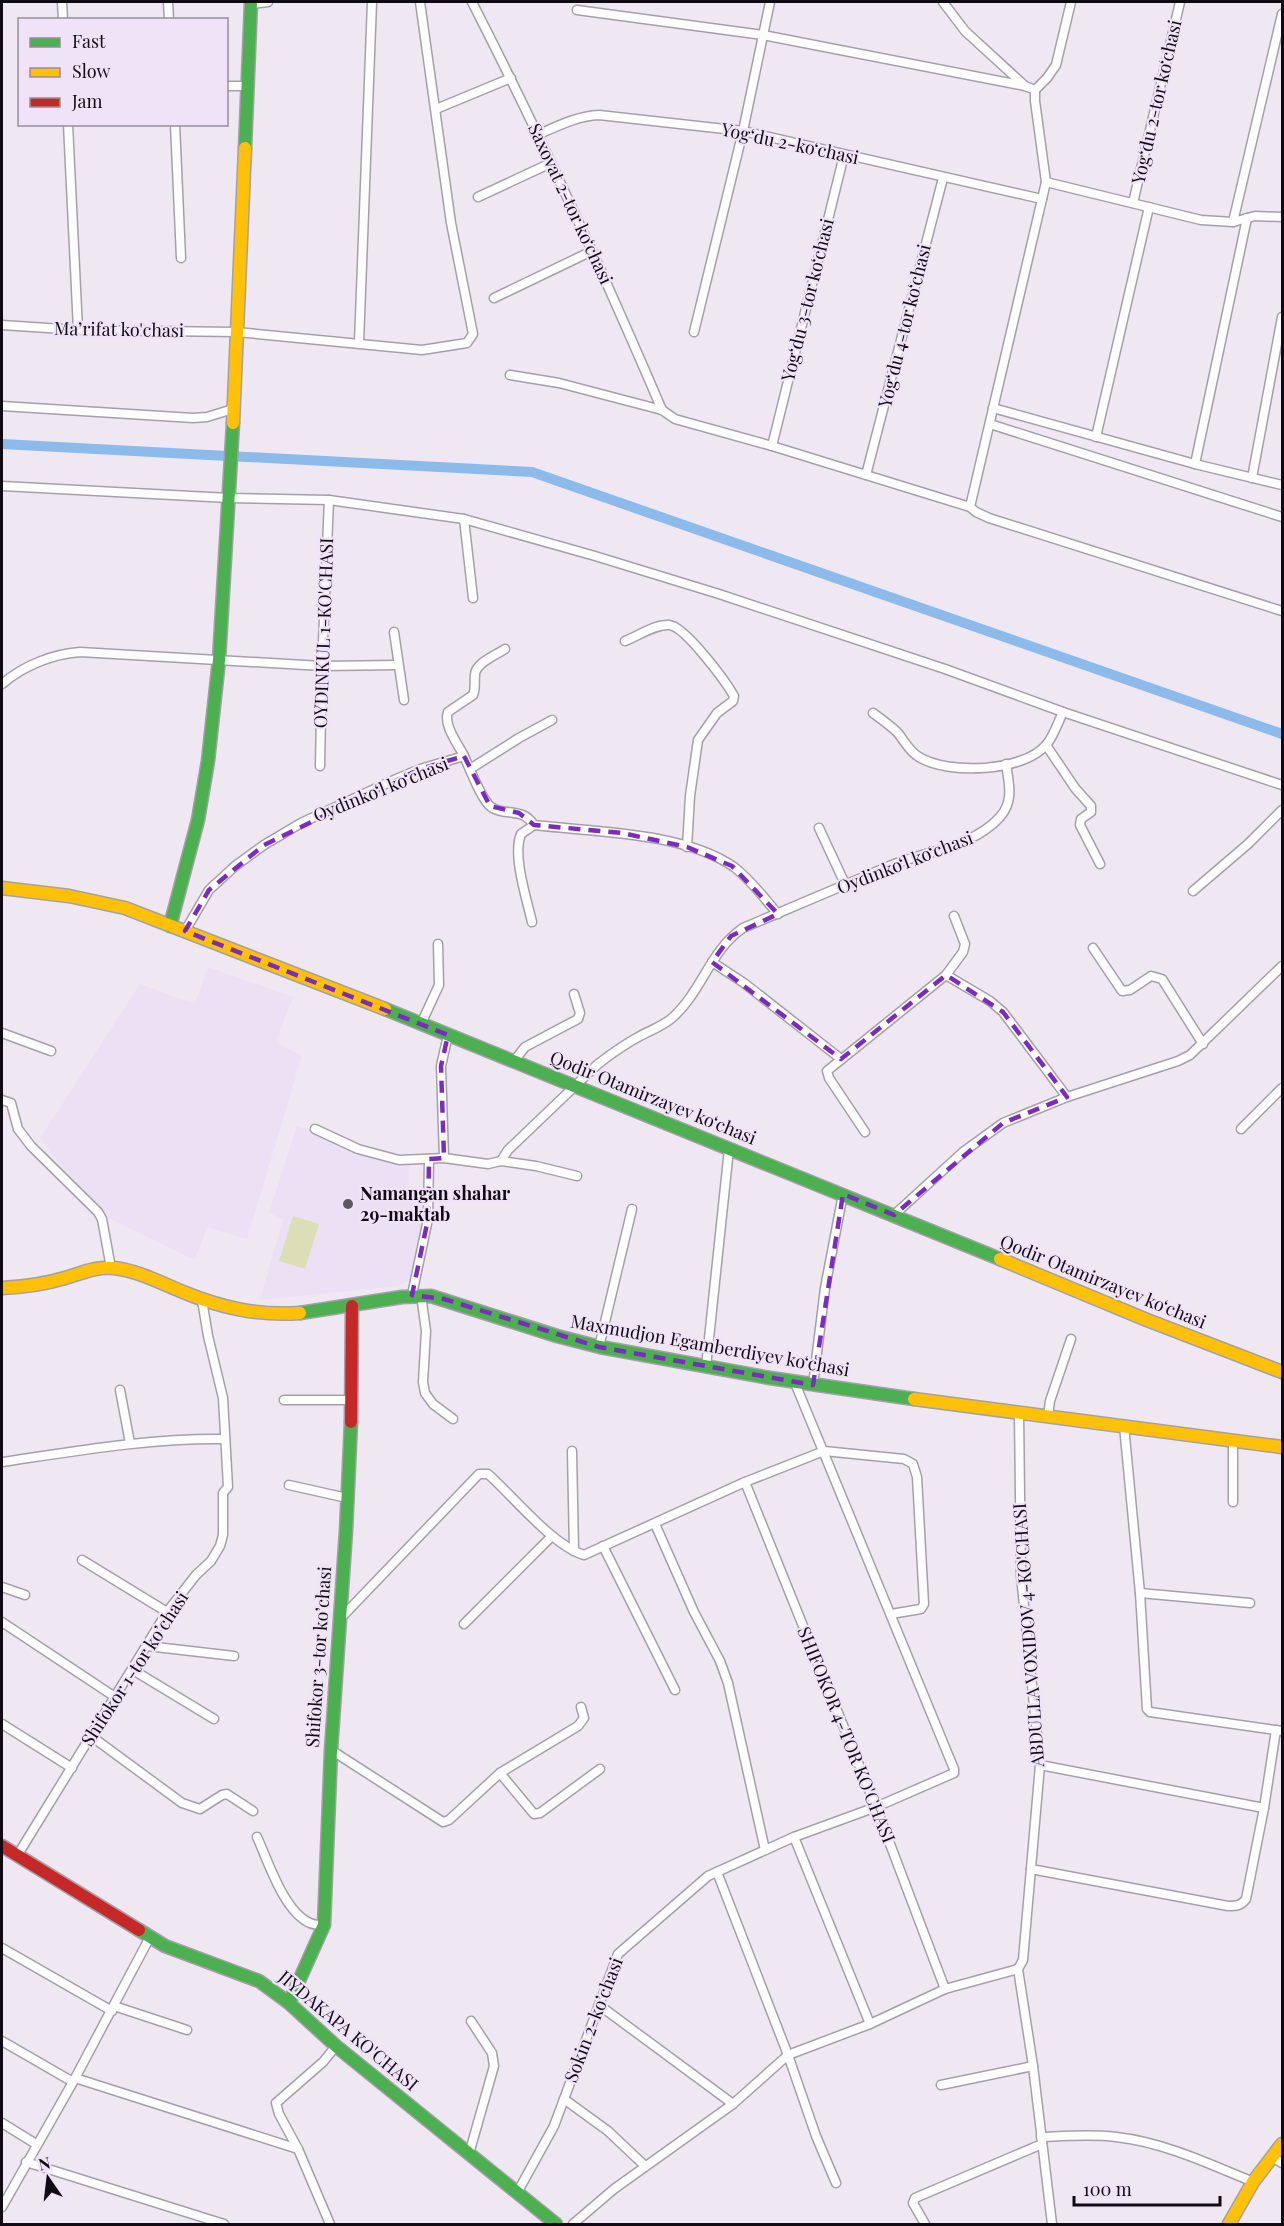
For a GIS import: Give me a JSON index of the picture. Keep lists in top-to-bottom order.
{
  "streets": {
    "street": [
      "Yogʻdu 2-tor koʻchasi",
      "Yogʻdu 2-koʻchasi",
      "Saxovat 2-tor koʻchasi",
      "Yogʻdu 3-tor koʻchasi",
      "Yogʻdu 4-tor koʻchasi",
      "Maʼrifat ko'chasi",
      "OYDINKUL 1-KO'CHASI",
      "Oydinkoʻl koʻchasi",
      "Qodir Otamirzayev koʻchasi",
      "Maxmudjon Egamberdiyev koʻchasi",
      "ABDULLA VOXIDOV 4-KO'CHASI",
      "Shifokor 3-tor koʼchasi",
      "Shifokor 1-tor koʼchasi",
      "SHIFOKOR 4-TOR KO'CHASI",
      "Sokin 2-koʼchasi",
      "JIYDAKAPA KO'CHASI"
    ]
  },
  "crossings": [
    ["Yogʻdu 2-koʻchasi", "Saxovat 2-tor koʻchasi"],
    ["Yogʻdu 2-koʻchasi", "Yogʻdu 3-tor koʻchasi"],
    ["Yogʻdu 2-koʻchasi", "Yogʻdu 4-tor koʻchasi"],
    ["Oydinkoʻl koʻchasi", "Qodir Otamirzayev koʻchasi"],
    ["Maxmudjon Egamberdiyev koʻchasi", "ABDULLA VOXIDOV 4-KO'CHASI"],
    ["Maxmudjon Egamberdiyev koʻchasi", "Shifokor 3-tor koʼchasi"],
    ["Maxmudjon Egamberdiyev koʻchasi", "Shifokor 1-tor koʼchasi"],
    ["Shifokor 3-tor koʼchasi", "JIYDAKAPA KO'CHASI"],
    ["Shifokor 1-tor koʼchasi", "JIYDAKAPA KO'CHASI"],
    ["SHIFOKOR 4-TOR KO'CHASI", "Sokin 2-koʼchasi"],
    ["Sokin 2-koʼchasi", "JIYDAKAPA KO'CHASI"]
  ],
  "places": ["Namangan shahar 29-maktab"],
  "legend": ["Fast", "Slow", "Jam"],
  "scale_bar": "100 m",
  "north": "top"
}
